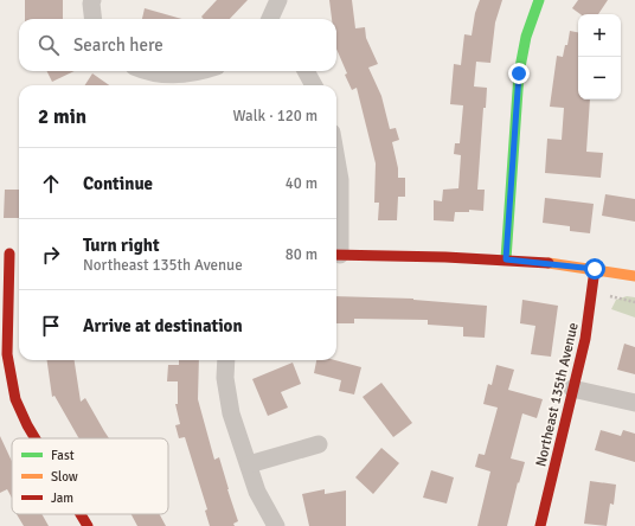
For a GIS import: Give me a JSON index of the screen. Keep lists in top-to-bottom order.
{
  "streets": {
    "street": ["Northeast 135th Avenue"]
  },
  "legend": ["Fast", "Slow", "Jam"],
  "page": {
    "map_buttons": ["+", "−"],
    "search": "Search here",
    "heading": ["2 min", "Walk · 120 m"],
    "list": [
      ["Continue", "40 m"],
      ["Turn right", "Northeast 135th Avenue", "80 m"],
      "Arrive at destination"
    ]
  }
}
